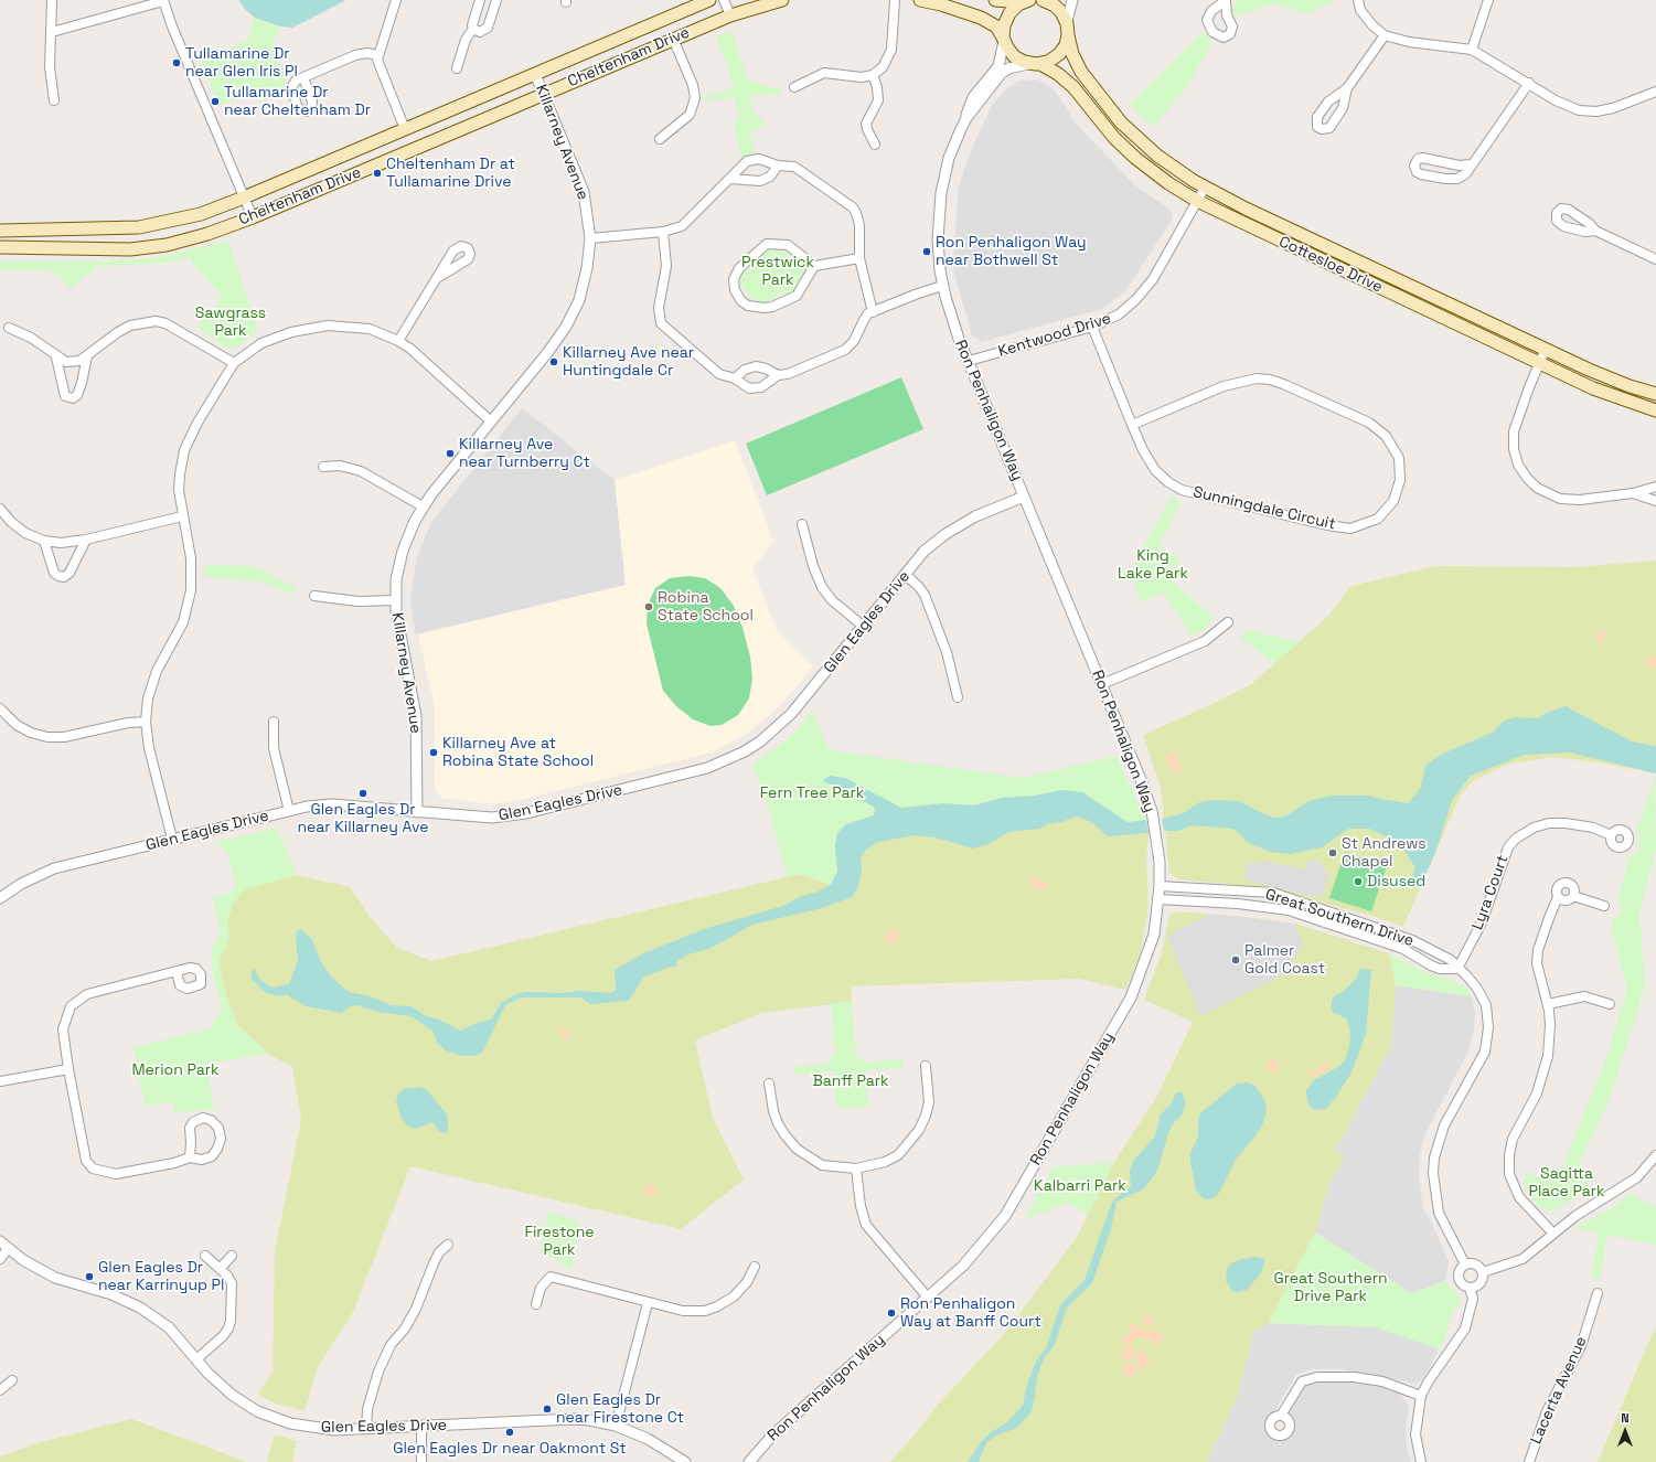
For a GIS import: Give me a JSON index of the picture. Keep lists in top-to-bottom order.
{
  "streets": {
    "main road": ["Cheltenham Drive", "Cottesloe Drive"],
    "street": [
      "Killarney Avenue",
      "Kentwood Drive",
      "Ron Penhaligon Way",
      "Sunningdale Circuit",
      "Glen Eagles Drive",
      "Lyra Court",
      "Great Southern Drive",
      "Lacerta Avenue"
    ]
  },
  "crossings": [
    ["Cheltenham Drive", "Killarney Avenue"],
    ["Killarney Avenue", "Glen Eagles Drive"],
    ["Cottesloe Drive", "Kentwood Drive"],
    ["Kentwood Drive", "Ron Penhaligon Way"],
    ["Kentwood Drive", "Sunningdale Circuit"],
    ["Ron Penhaligon Way", "Glen Eagles Drive"],
    ["Ron Penhaligon Way", "Great Southern Drive"],
    ["Lyra Court", "Great Southern Drive"]
  ],
  "parks": [
    "Prestwick Park",
    "Sawgrass Park",
    "King Lake Park",
    "Fern Tree Park",
    "Merion Park",
    "Banff Park",
    "Sagitta Place Park",
    "Kalbarri Park",
    "Firestone Park",
    "Great Southern Drive Park"
  ],
  "places": [
    "Tullamarine Dr near Glen Iris Pl",
    "Tullamarine Dr near Cheltenham Dr",
    "Cheltenham Dr at Tullamarine Drive",
    "Ron Penhaligon Way near Bothwell St",
    "Killarney Ave near Huntingdale Cr",
    "Killarney Ave near Turnberry Ct",
    "Robina State School",
    "Killarney Ave at Robina State School",
    "Glen Eagles Dr near Killarney Ave",
    "St Andrews Chapel",
    "Disused",
    "Palmer Gold Coast",
    "Glen Eagles Dr near Karrinyup Pl",
    "Ron Penhaligon Way at Banff Court",
    "Glen Eagles Dr near Firestone Ct",
    "Glen Eagles Dr near Oakmont St"
  ],
  "north": "top"
}
